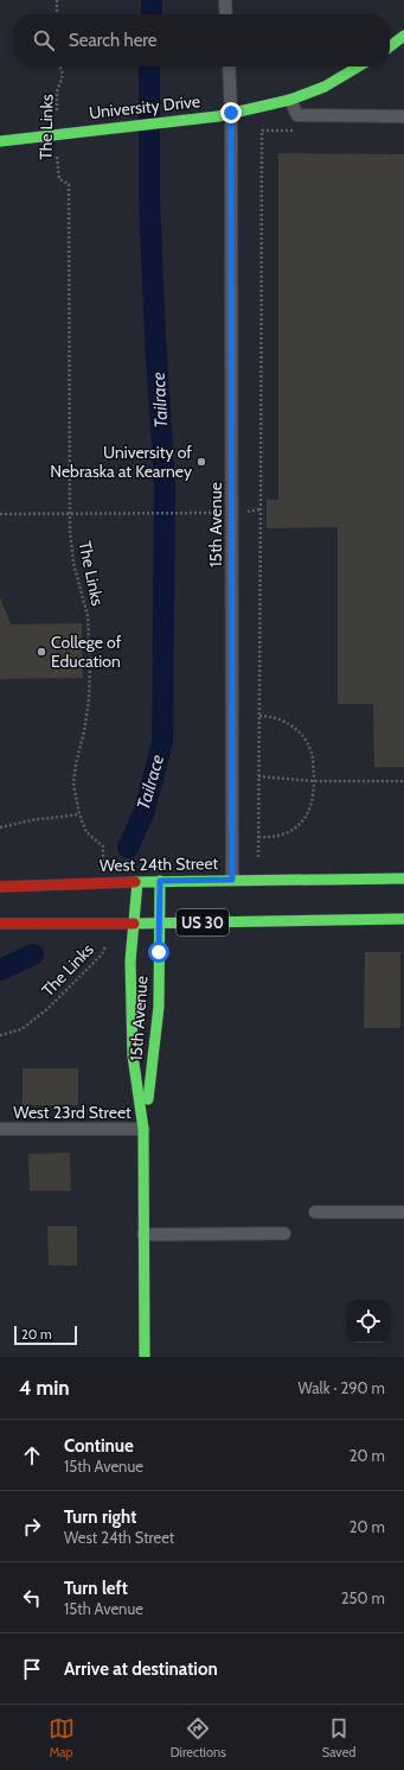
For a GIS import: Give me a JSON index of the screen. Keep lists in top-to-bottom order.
{
  "streets": {
    "street": [
      "University Drive",
      "15th Avenue",
      "West 24th Street",
      "US 30"
    ],
    "lane": ["West 23rd Street"],
    "path": ["The Links"]
  },
  "crossings": [
    ["University Drive", "The Links"],
    ["University Drive", "15th Avenue"],
    ["The Links", "West 24th Street"],
    ["The Links", "US 30"],
    ["15th Avenue", "West 24th Street"],
    ["15th Avenue", "US 30"],
    ["15th Avenue", "West 23rd Street"]
  ],
  "water": ["Tailrace"],
  "places": ["University of Nebraska at Kearney", "College of Education"],
  "scale_bar": "20 m",
  "page": {
    "search": "Search here",
    "scale": "20 m",
    "heading": ["4 min", "Walk · 290 m"],
    "list": [
      ["Continue", "15th Avenue", "20 m"],
      ["Turn right", "West 24th Street", "20 m"],
      ["Turn left", "15th Avenue", "250 m"],
      "Arrive at destination"
    ],
    "nav": ["Map", "Directions", "Saved"]
  }
}
